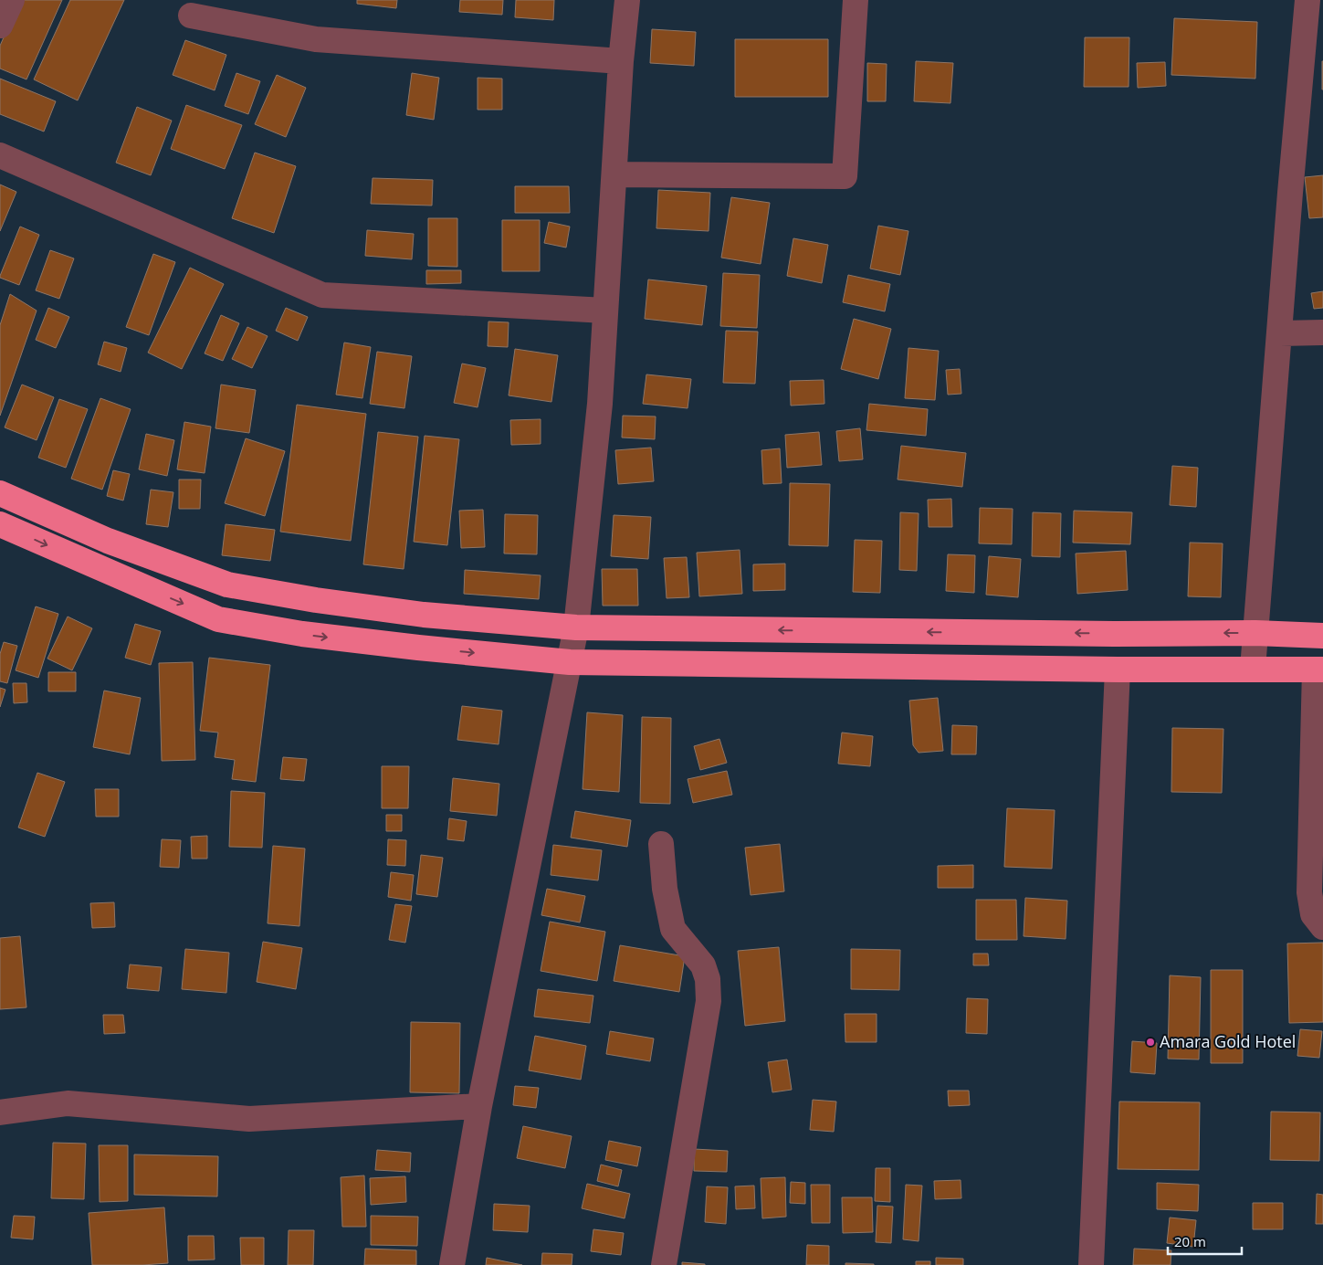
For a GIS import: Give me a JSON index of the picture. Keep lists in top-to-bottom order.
{
  "places": ["Amara Gold Hotel"],
  "scale_bar": "20 m"
}
